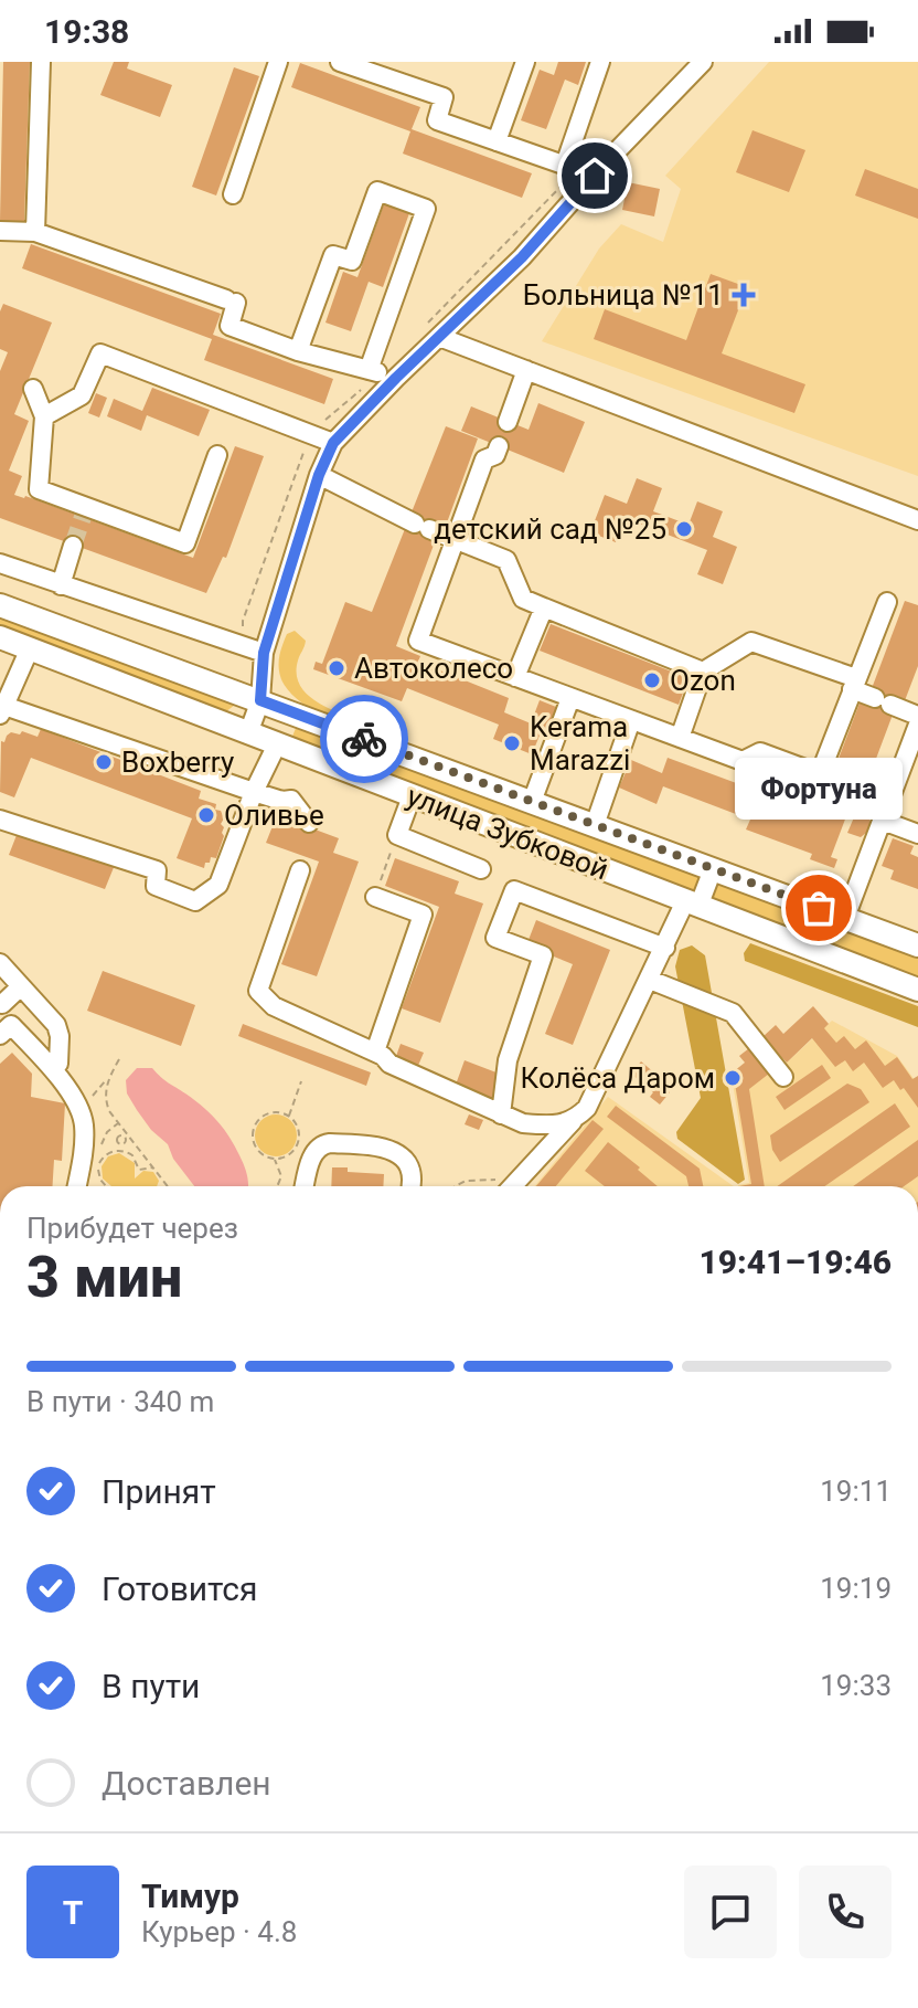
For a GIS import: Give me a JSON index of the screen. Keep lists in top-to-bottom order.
{
  "streets": {
    "main road": ["улица Зубковой"]
  },
  "places": {
    "health": ["Больница №11"],
    "other": [
      "детский сад №25",
      "Автоколесо",
      "Ozon",
      "Kerama Marazzi",
      "Boxberry",
      "Оливье",
      "Фортуна",
      "Колёса Даром"
    ]
  },
  "page": {
    "status": "19:38",
    "bubble": "Фортуна",
    "heading": ["3 мин", "Прибудет через", "19:41–19:46"],
    "panel": ["Тимур", "Курьер · 4.8"],
    "bar": "В пути · 340 m",
    "list": [
      ["Принят", "19:11"],
      ["Готовится", "19:19"],
      ["В пути", "19:33"],
      "Доставлен"
    ],
    "round": "Т"
  }
}
